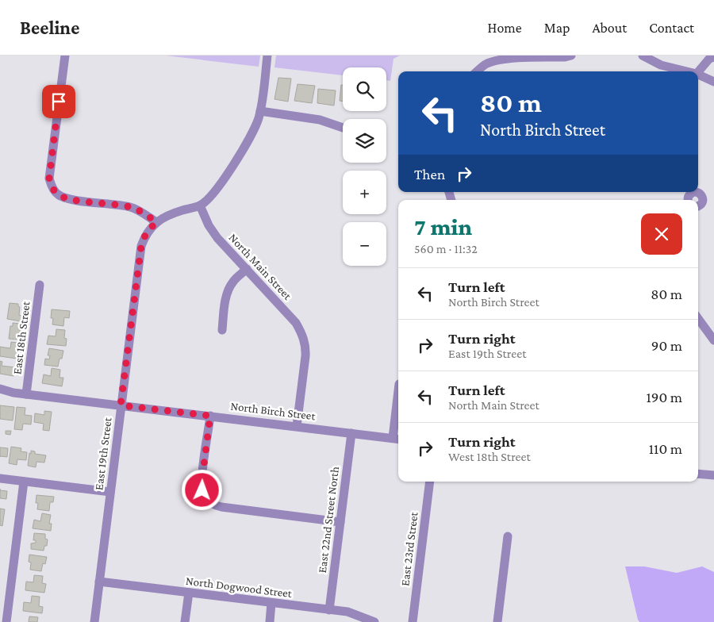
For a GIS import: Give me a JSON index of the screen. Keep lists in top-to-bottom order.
{
  "streets": {
    "street": [
      "North Main Street",
      "East 18th Street",
      "North Birch Street",
      "East 19th Street",
      "East 22nd Street North",
      "East 23rd Street",
      "North Dogwood Street"
    ]
  },
  "crossings": [
    ["North Main Street", "North Birch Street"],
    ["East 18th Street", "North Birch Street"],
    ["North Birch Street", "East 19th Street"],
    ["North Birch Street", "East 22nd Street North"],
    ["East 19th Street", "North Dogwood Street"],
    ["East 22nd Street North", "North Dogwood Street"]
  ],
  "page": {
    "header": "Beeline",
    "nav": [
      "Home",
      "Map",
      "About",
      "Contact"
    ],
    "map_buttons": ["+", "−"],
    "turn": ["80 m", "North Birch Street"],
    "then": "Then",
    "heading": ["7 min", "560 m · 11:32"],
    "list": [
      {
        "name": "Turn left",
        "note": "North Birch Street",
        "value": "80 m"
      },
      {
        "name": "Turn right",
        "note": "East 19th Street",
        "value": "90 m"
      },
      {
        "name": "Turn left",
        "note": "North Main Street",
        "value": "190 m"
      },
      {
        "name": "Turn right",
        "note": "West 18th Street",
        "value": "110 m"
      }
    ]
  }
}
